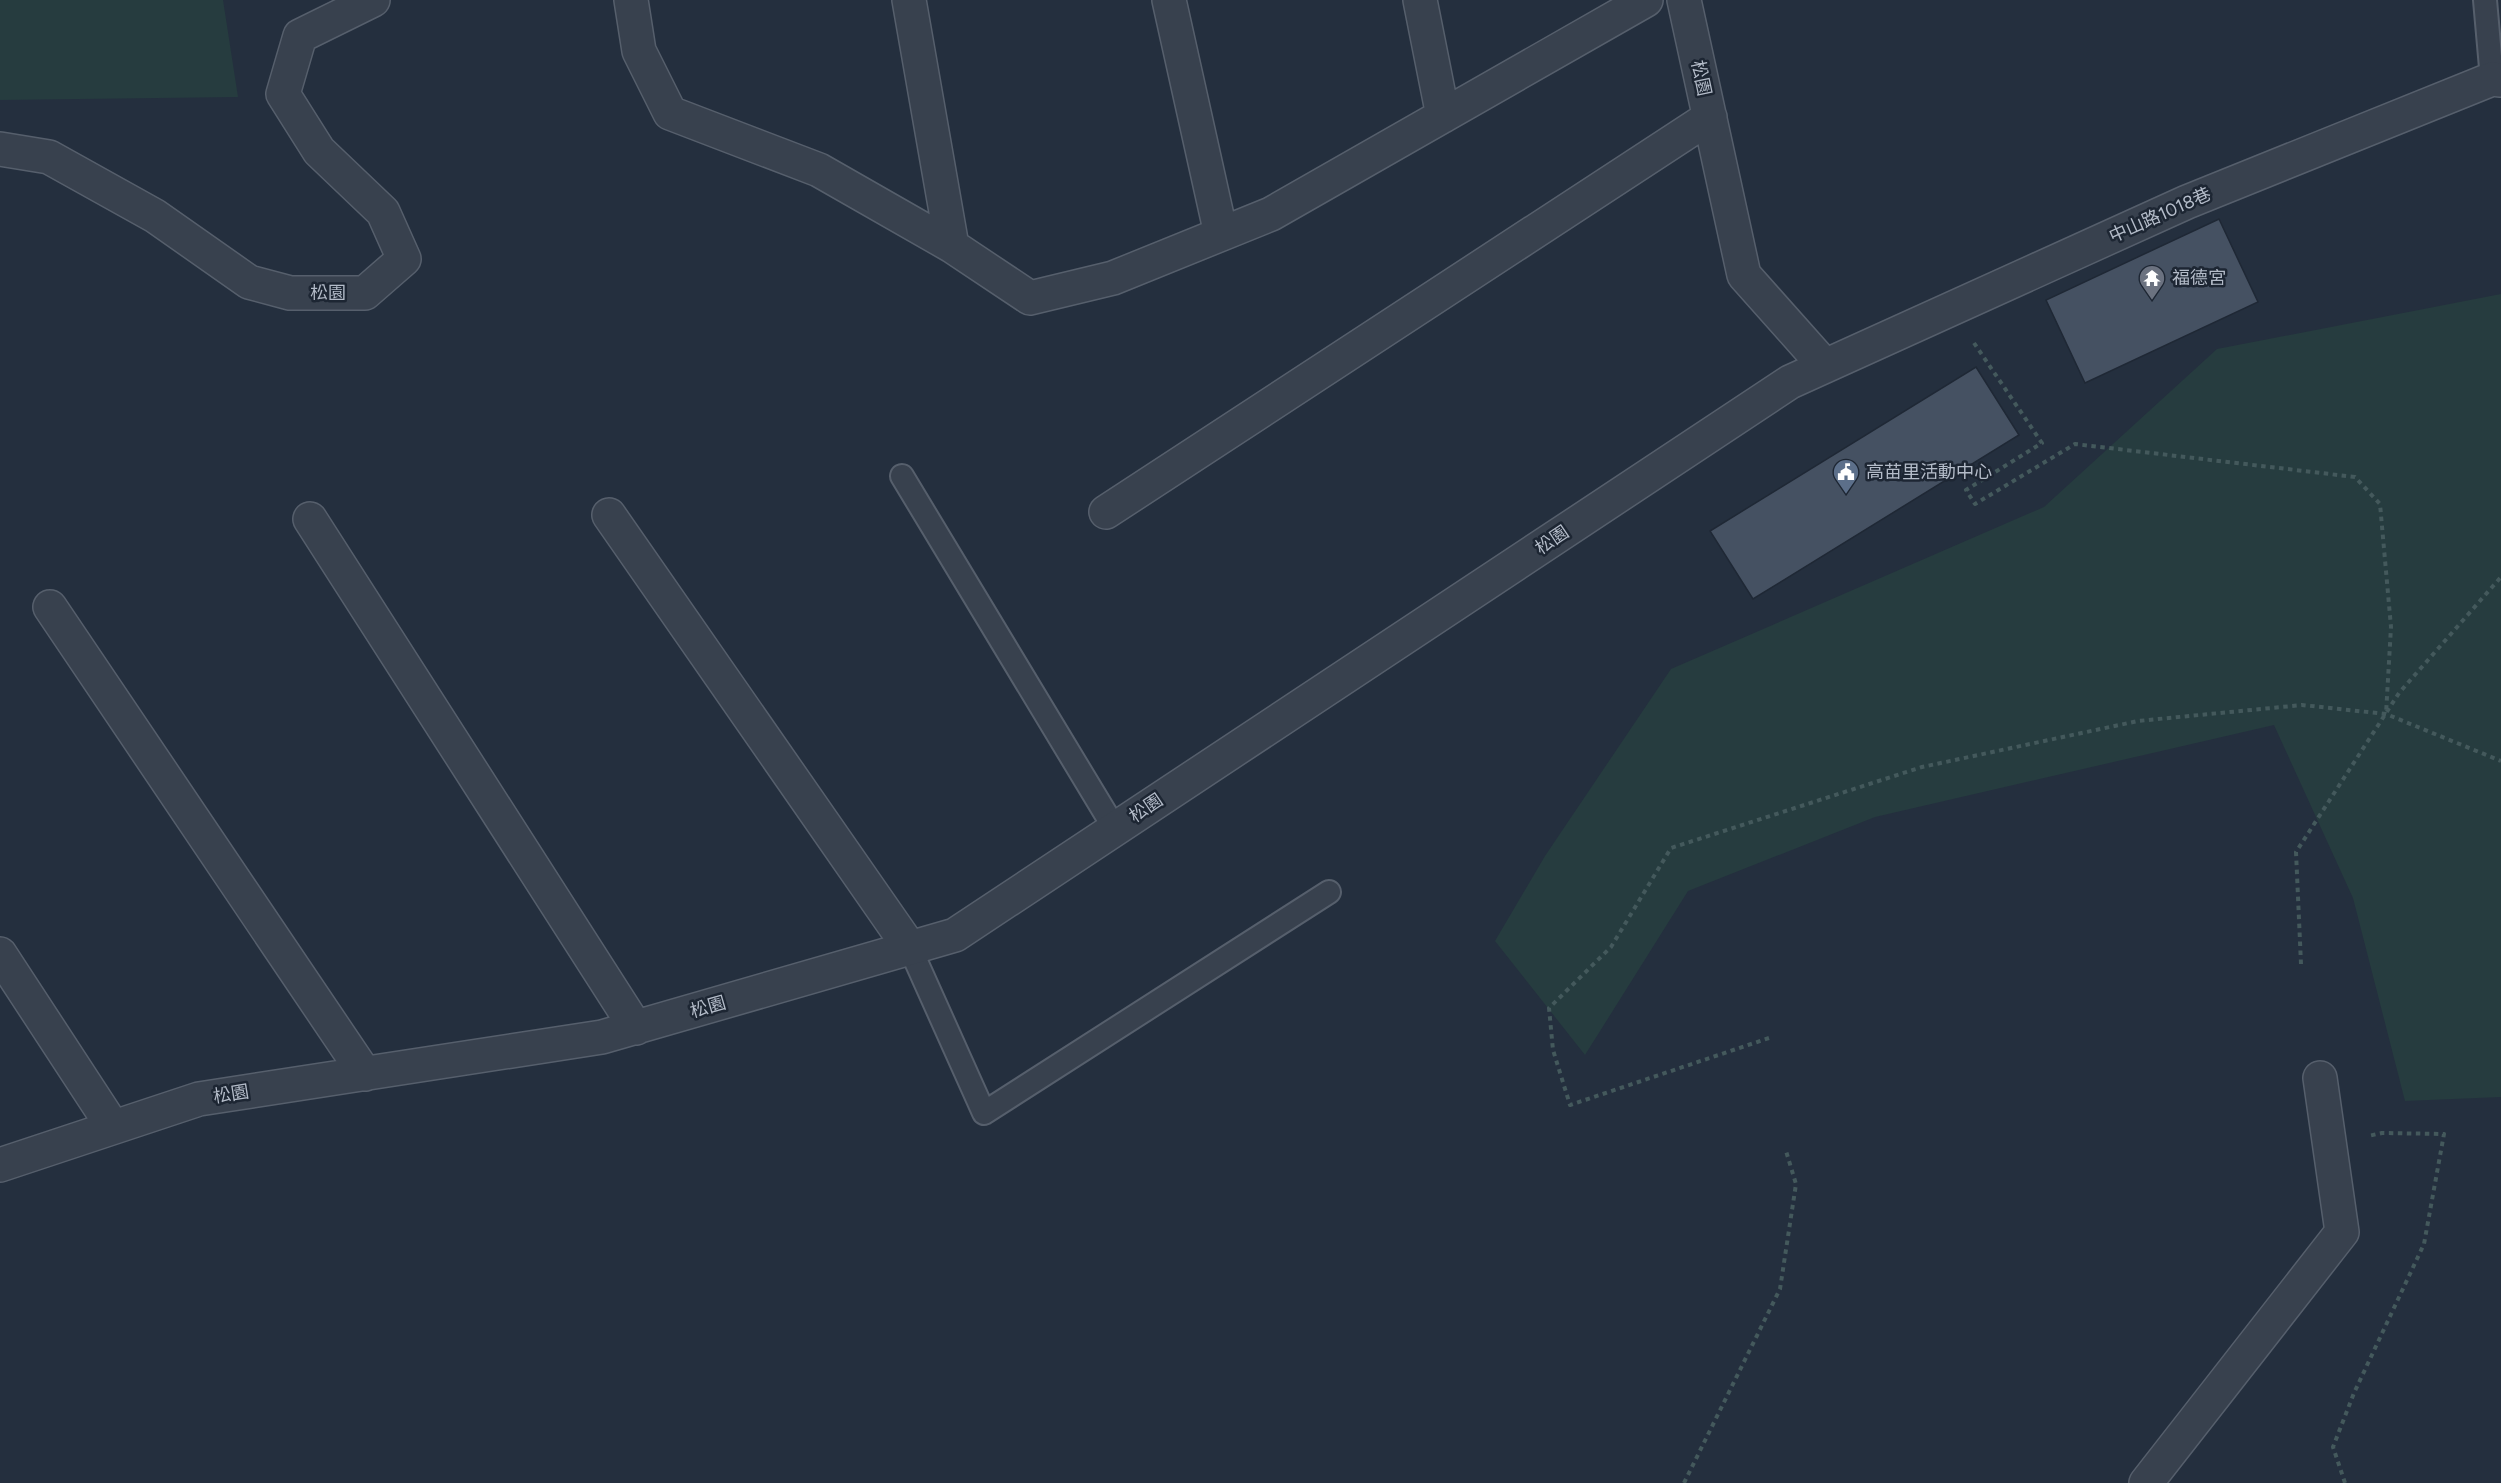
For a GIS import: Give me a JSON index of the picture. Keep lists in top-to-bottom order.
{
  "streets": {
    "street": ["松園", "中山路1018巷"]
  },
  "crossings": [
    ["松園", "中山路1018巷"]
  ],
  "places": {
    "temple": ["福德宮"],
    "public building": ["高苗里活動中心"]
  }
}
